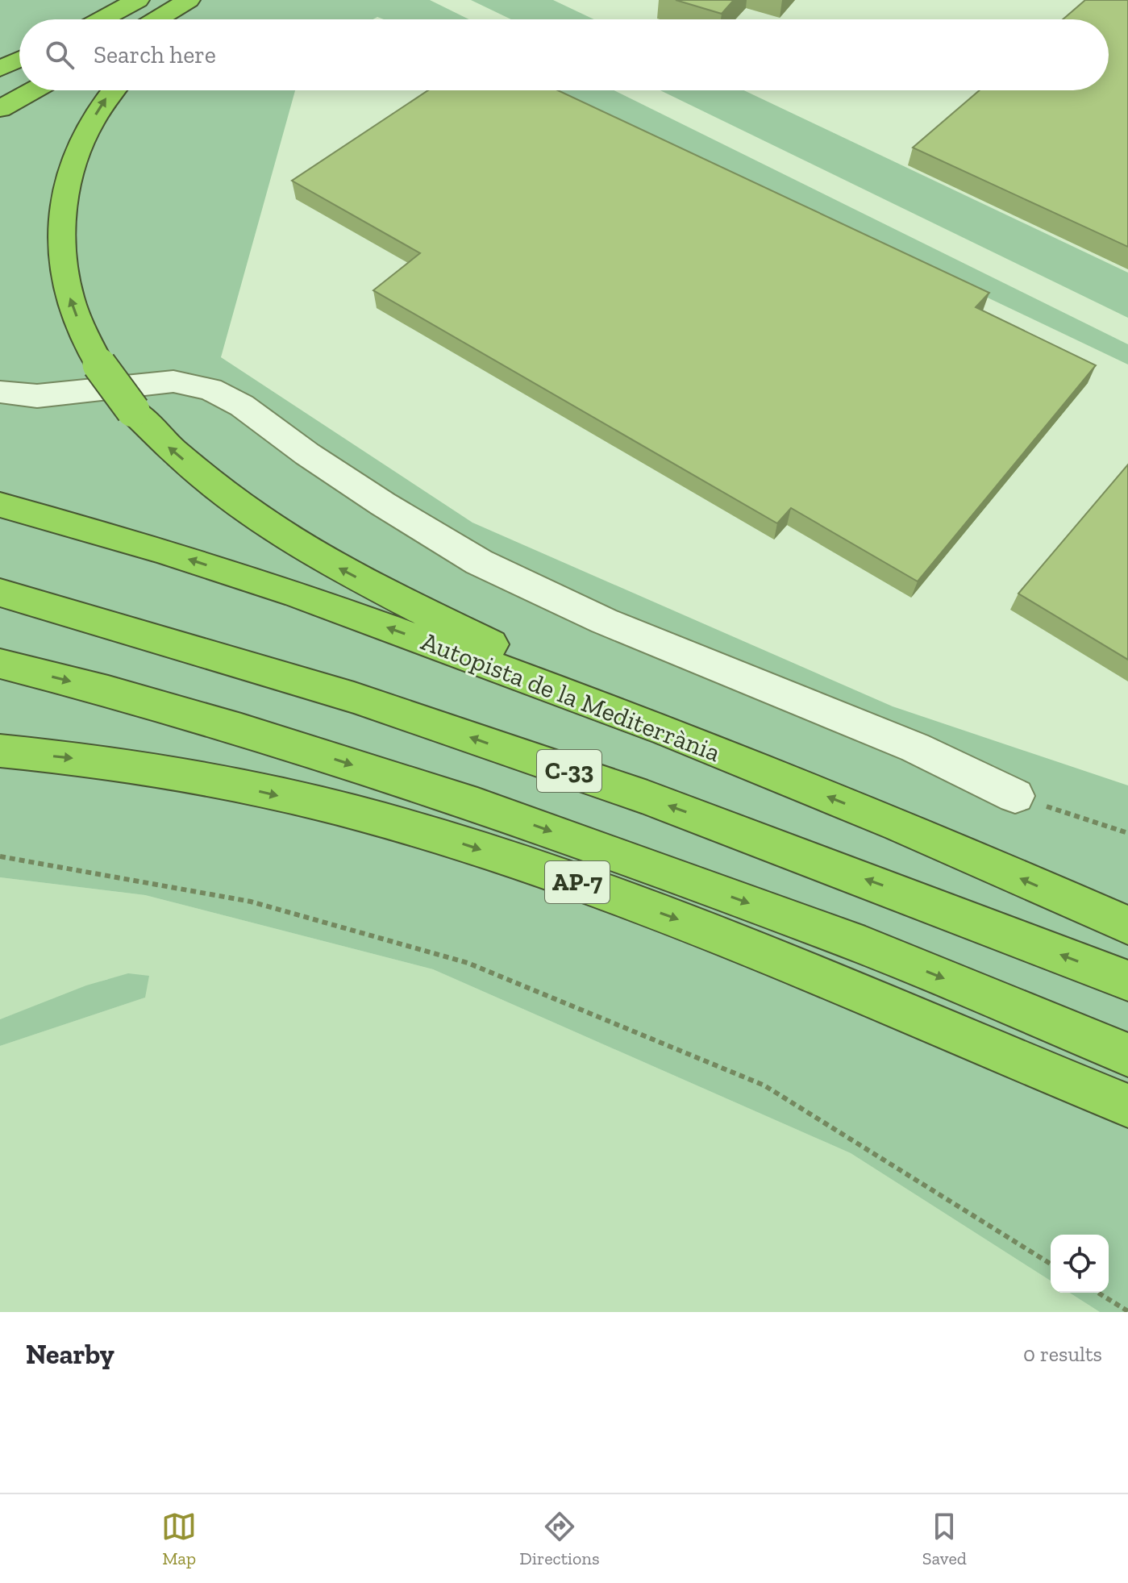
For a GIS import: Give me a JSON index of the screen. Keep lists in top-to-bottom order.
{
  "streets": {
    "highway": ["Autopista de la Mediterrània", "C-33", "AP-7"]
  },
  "page": {
    "search": "Search here",
    "heading": ["Nearby", "0 results"],
    "nav": ["Map", "Directions", "Saved"]
  }
}
